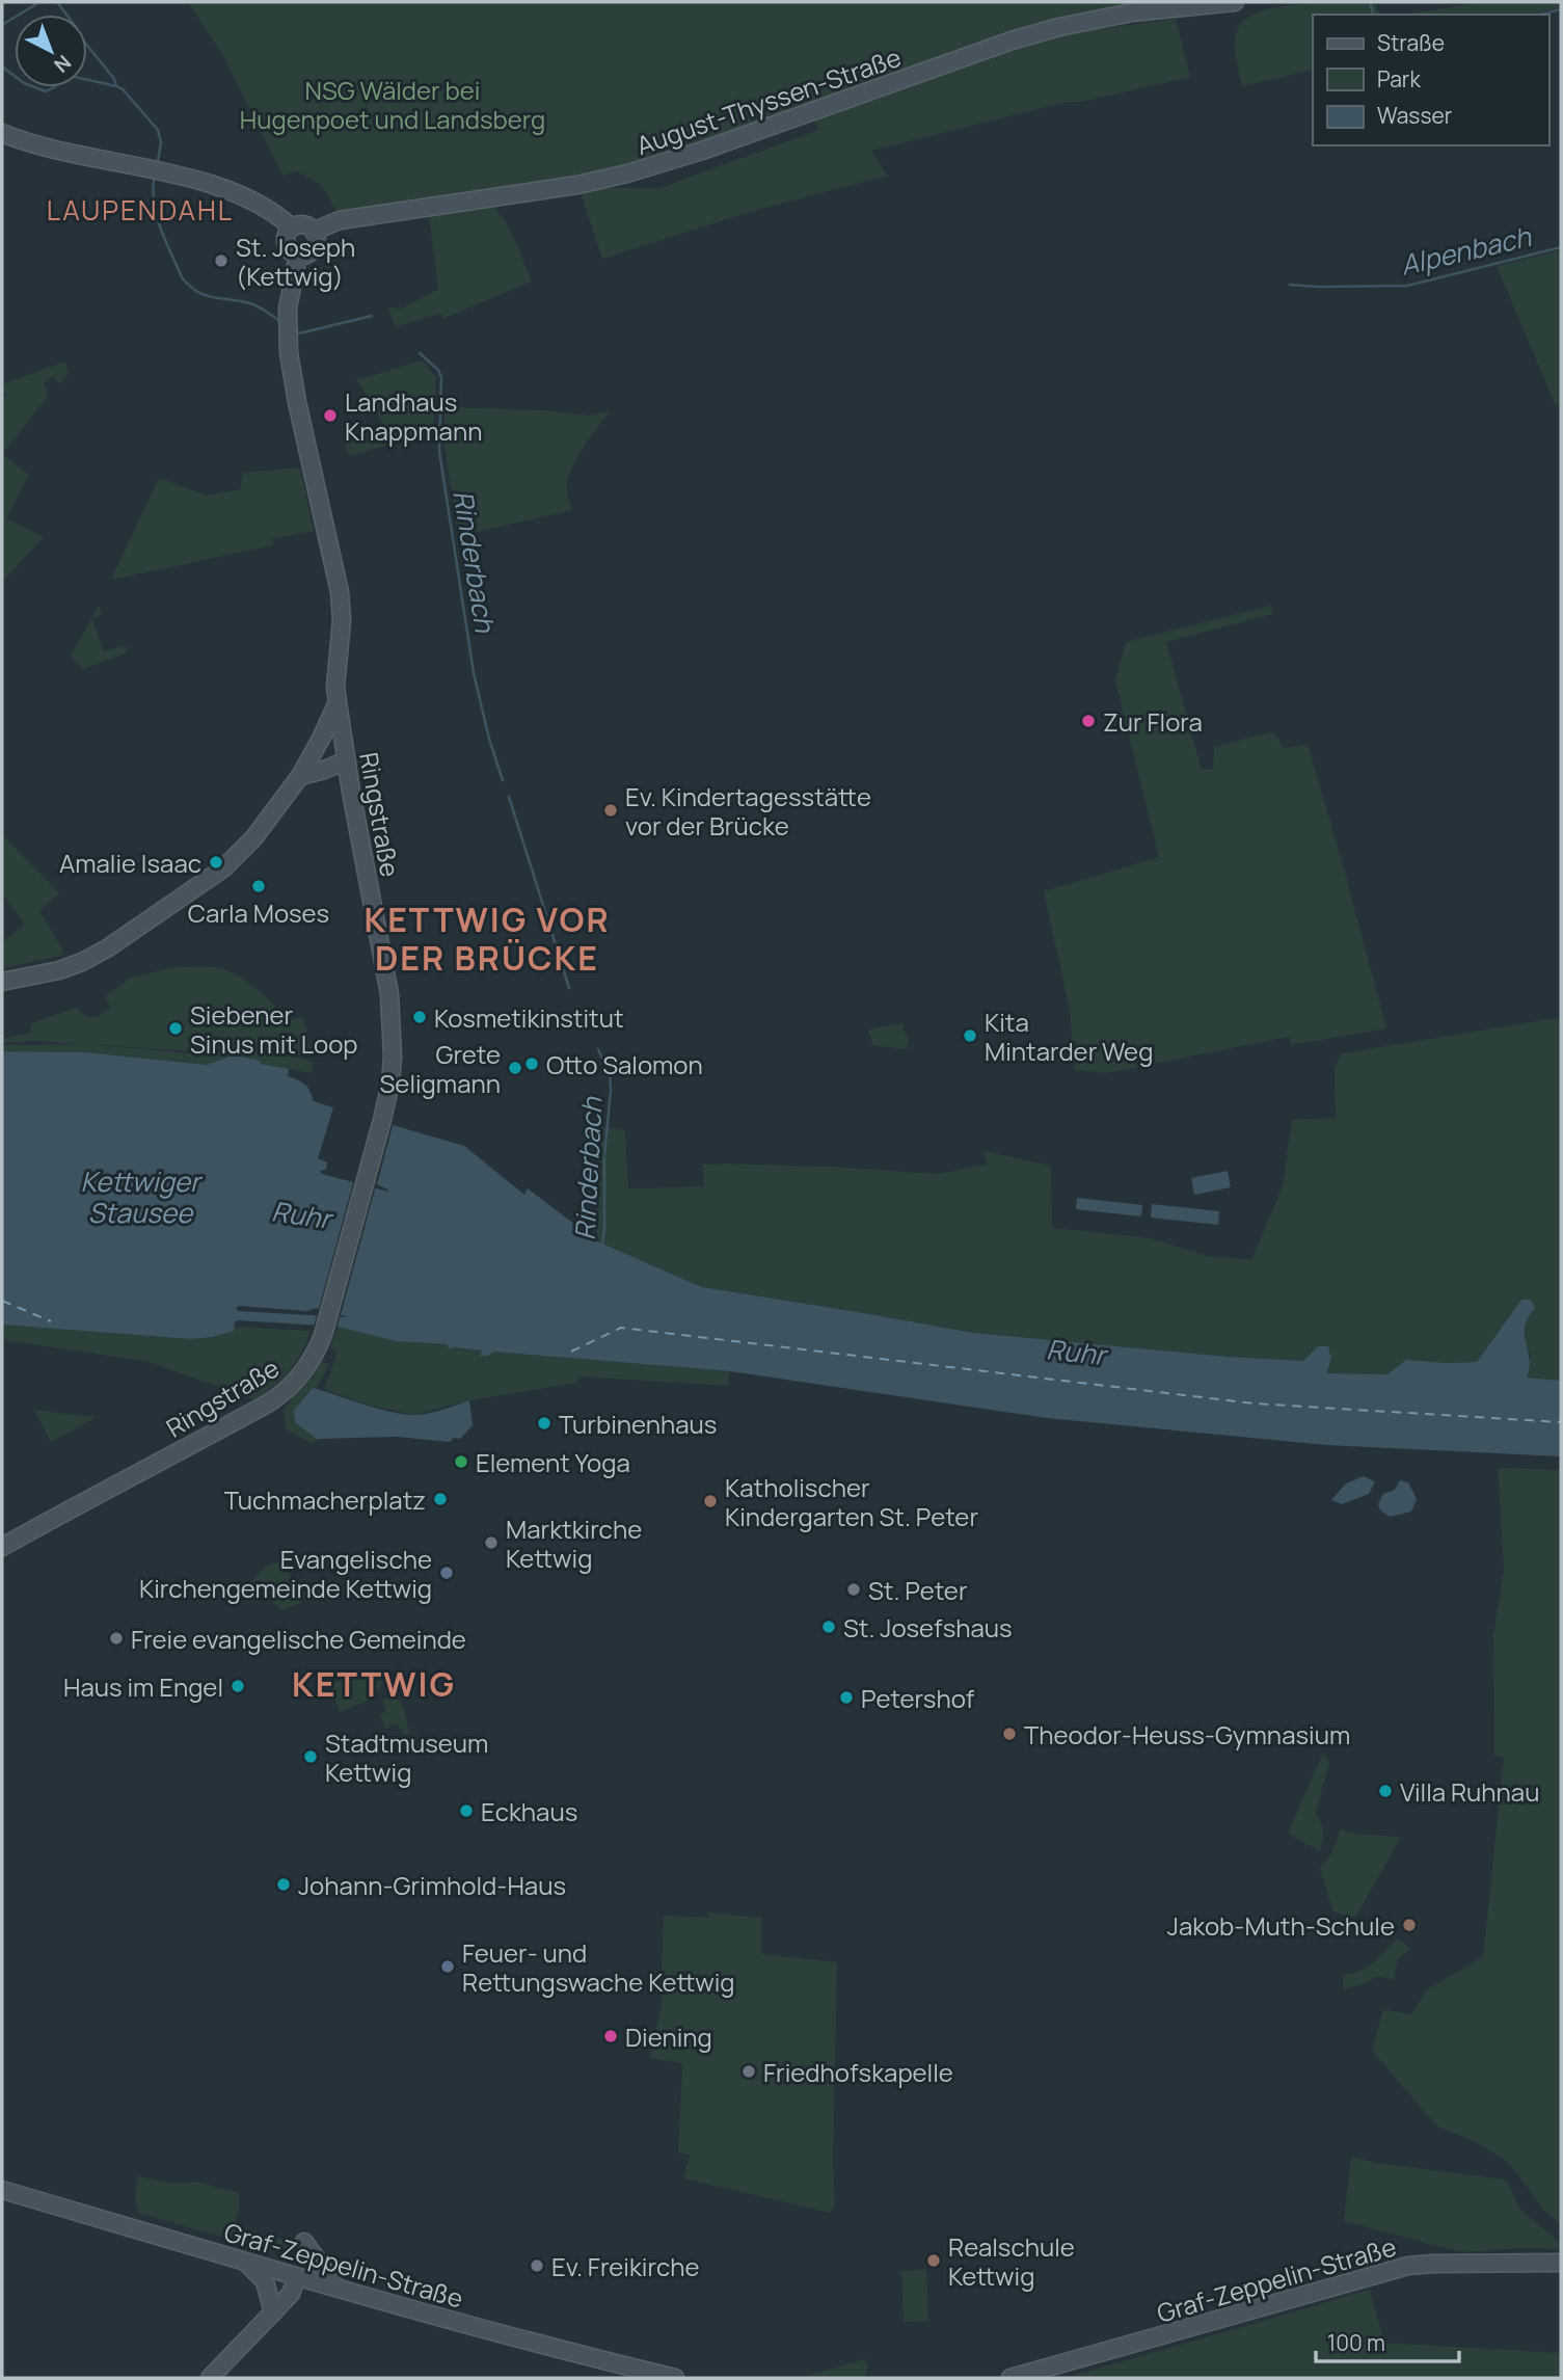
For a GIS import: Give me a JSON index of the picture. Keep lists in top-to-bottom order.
{
  "streets": {
    "main road": ["August-Thyssen-Straße", "Ringstraße", "Graf-Zeppelin-Straße"]
  },
  "crossings": [
    ["August-Thyssen-Straße", "Ringstraße"]
  ],
  "districts": ["LAUPENDAHL", "KETTWIG VOR DER BRÜCKE", "KETTWIG"],
  "water": [
    "Alpenbach",
    "Rinderbach",
    "Kettwiger Stausee",
    "Ruhr"
  ],
  "parks": ["NSG Wälder bei Hugenpoet und Landsberg"],
  "places": [
    "St. Joseph (Kettwig)",
    "Landhaus Knappmann",
    "Zur Flora",
    "Ev. Kindertagesstätte vor der Brücke",
    "Amalie Isaac",
    "Carla Moses",
    "Kosmetikinstitut",
    "Siebener Sinus mit Loop",
    "Kita Mintarder Weg",
    "Otto Salomon",
    "Grete Seligmann",
    "Turbinenhaus",
    "Element Yoga",
    "Tuchmacherplatz",
    "Katholischer Kindergarten St. Peter",
    "Marktkirche Kettwig",
    "Evangelische Kirchengemeinde Kettwig",
    "St. Peter",
    "St. Josefshaus",
    "Freie evangelische Gemeinde",
    "Haus im Engel",
    "Petershof",
    "Theodor-Heuss-Gymnasium",
    "Stadtmuseum Kettwig",
    "Villa Ruhnau",
    "Eckhaus",
    "Johann-Grimhold-Haus",
    "Jakob-Muth-Schule",
    "Feuer- und Rettungswache Kettwig",
    "Diening",
    "Friedhofskapelle",
    "Realschule Kettwig",
    "Ev. Freikirche"
  ],
  "legend": ["Straße", "Park", "Wasser"],
  "scale_bar": "100 m",
  "north": "bottom right"
}
